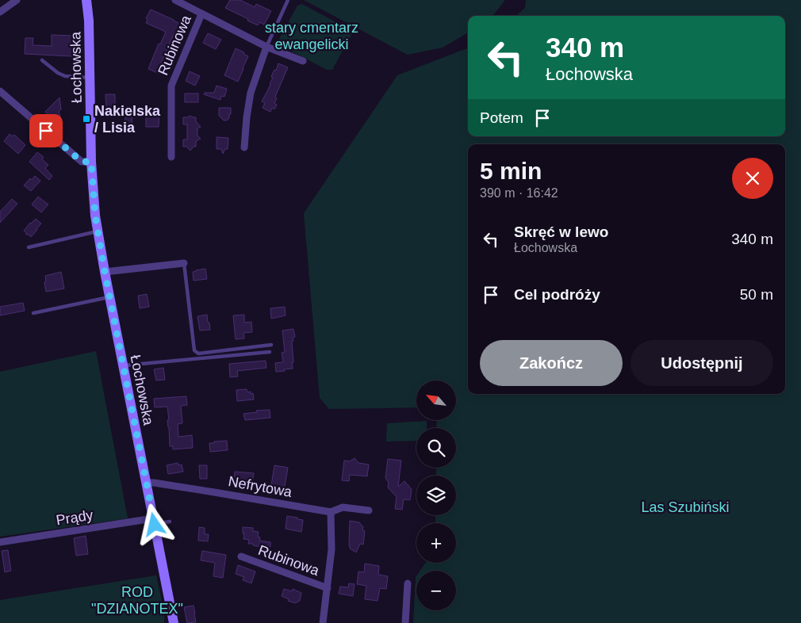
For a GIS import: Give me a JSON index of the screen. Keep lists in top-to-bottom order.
{
  "streets": {
    "main road": ["Łochowska"],
    "street": ["Rubinowa", "Nefrytowa", "Prądy"]
  },
  "crossings": [
    ["Łochowska", "Nefrytowa"],
    ["Łochowska", "Prądy"]
  ],
  "parks": ["stary cmentarz ewangelicki", "Las Szubiński", "ROD \"DZIANOTEX\""],
  "places": {
    "transit": ["Nakielska / Lisia"]
  },
  "north": "top left",
  "page": {
    "turn": ["340 m", "Łochowska"],
    "then": "Potem",
    "heading": ["5 min", "390 m · 16:42"],
    "list": [
      {
        "name": "Skręć w lewo",
        "note": "Łochowska",
        "value": "340 m"
      },
      {
        "name": "Cel podróży",
        "value": "50 m"
      }
    ],
    "buttons": ["Zakończ", "Udostępnij"],
    "map_buttons": ["+", "−"]
  }
}
